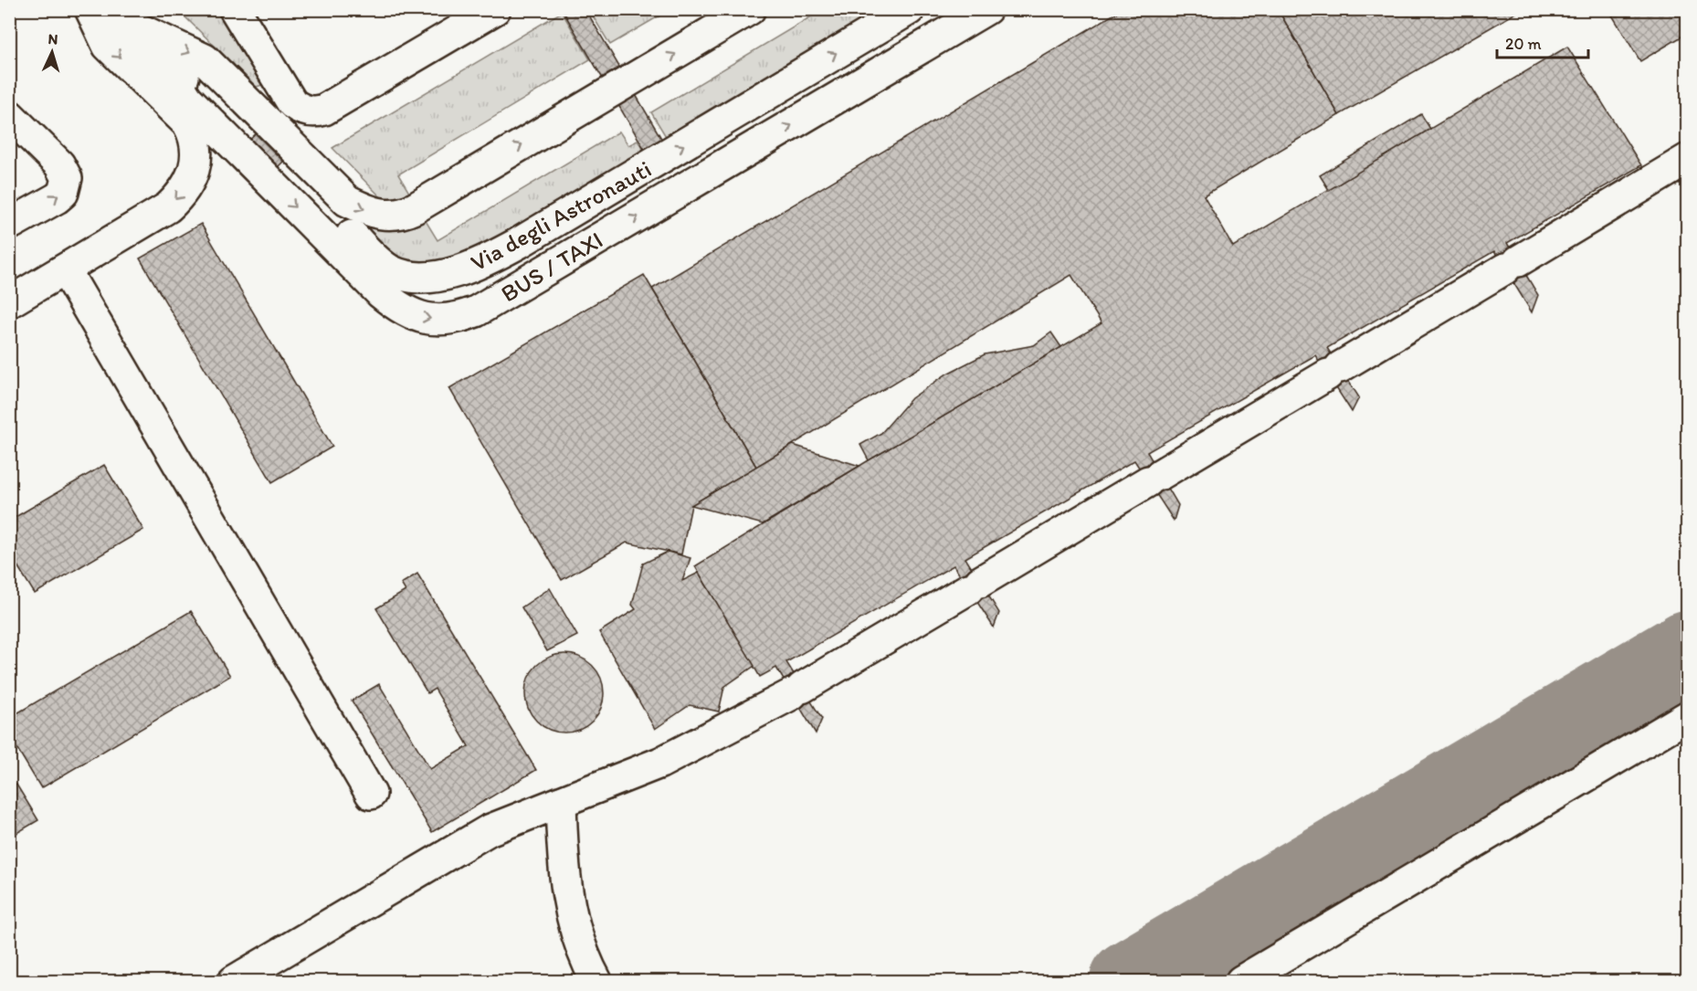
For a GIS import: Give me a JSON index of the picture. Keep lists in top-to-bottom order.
{
  "streets": {
    "street": ["Via degli Astronauti", "BUS / TAXI"]
  },
  "crossings": [
    ["Via degli Astronauti", "BUS / TAXI"]
  ],
  "one_way": ["Via degli Astronauti", "BUS / TAXI"],
  "scale_bar": "20 m",
  "north": "top"
}
